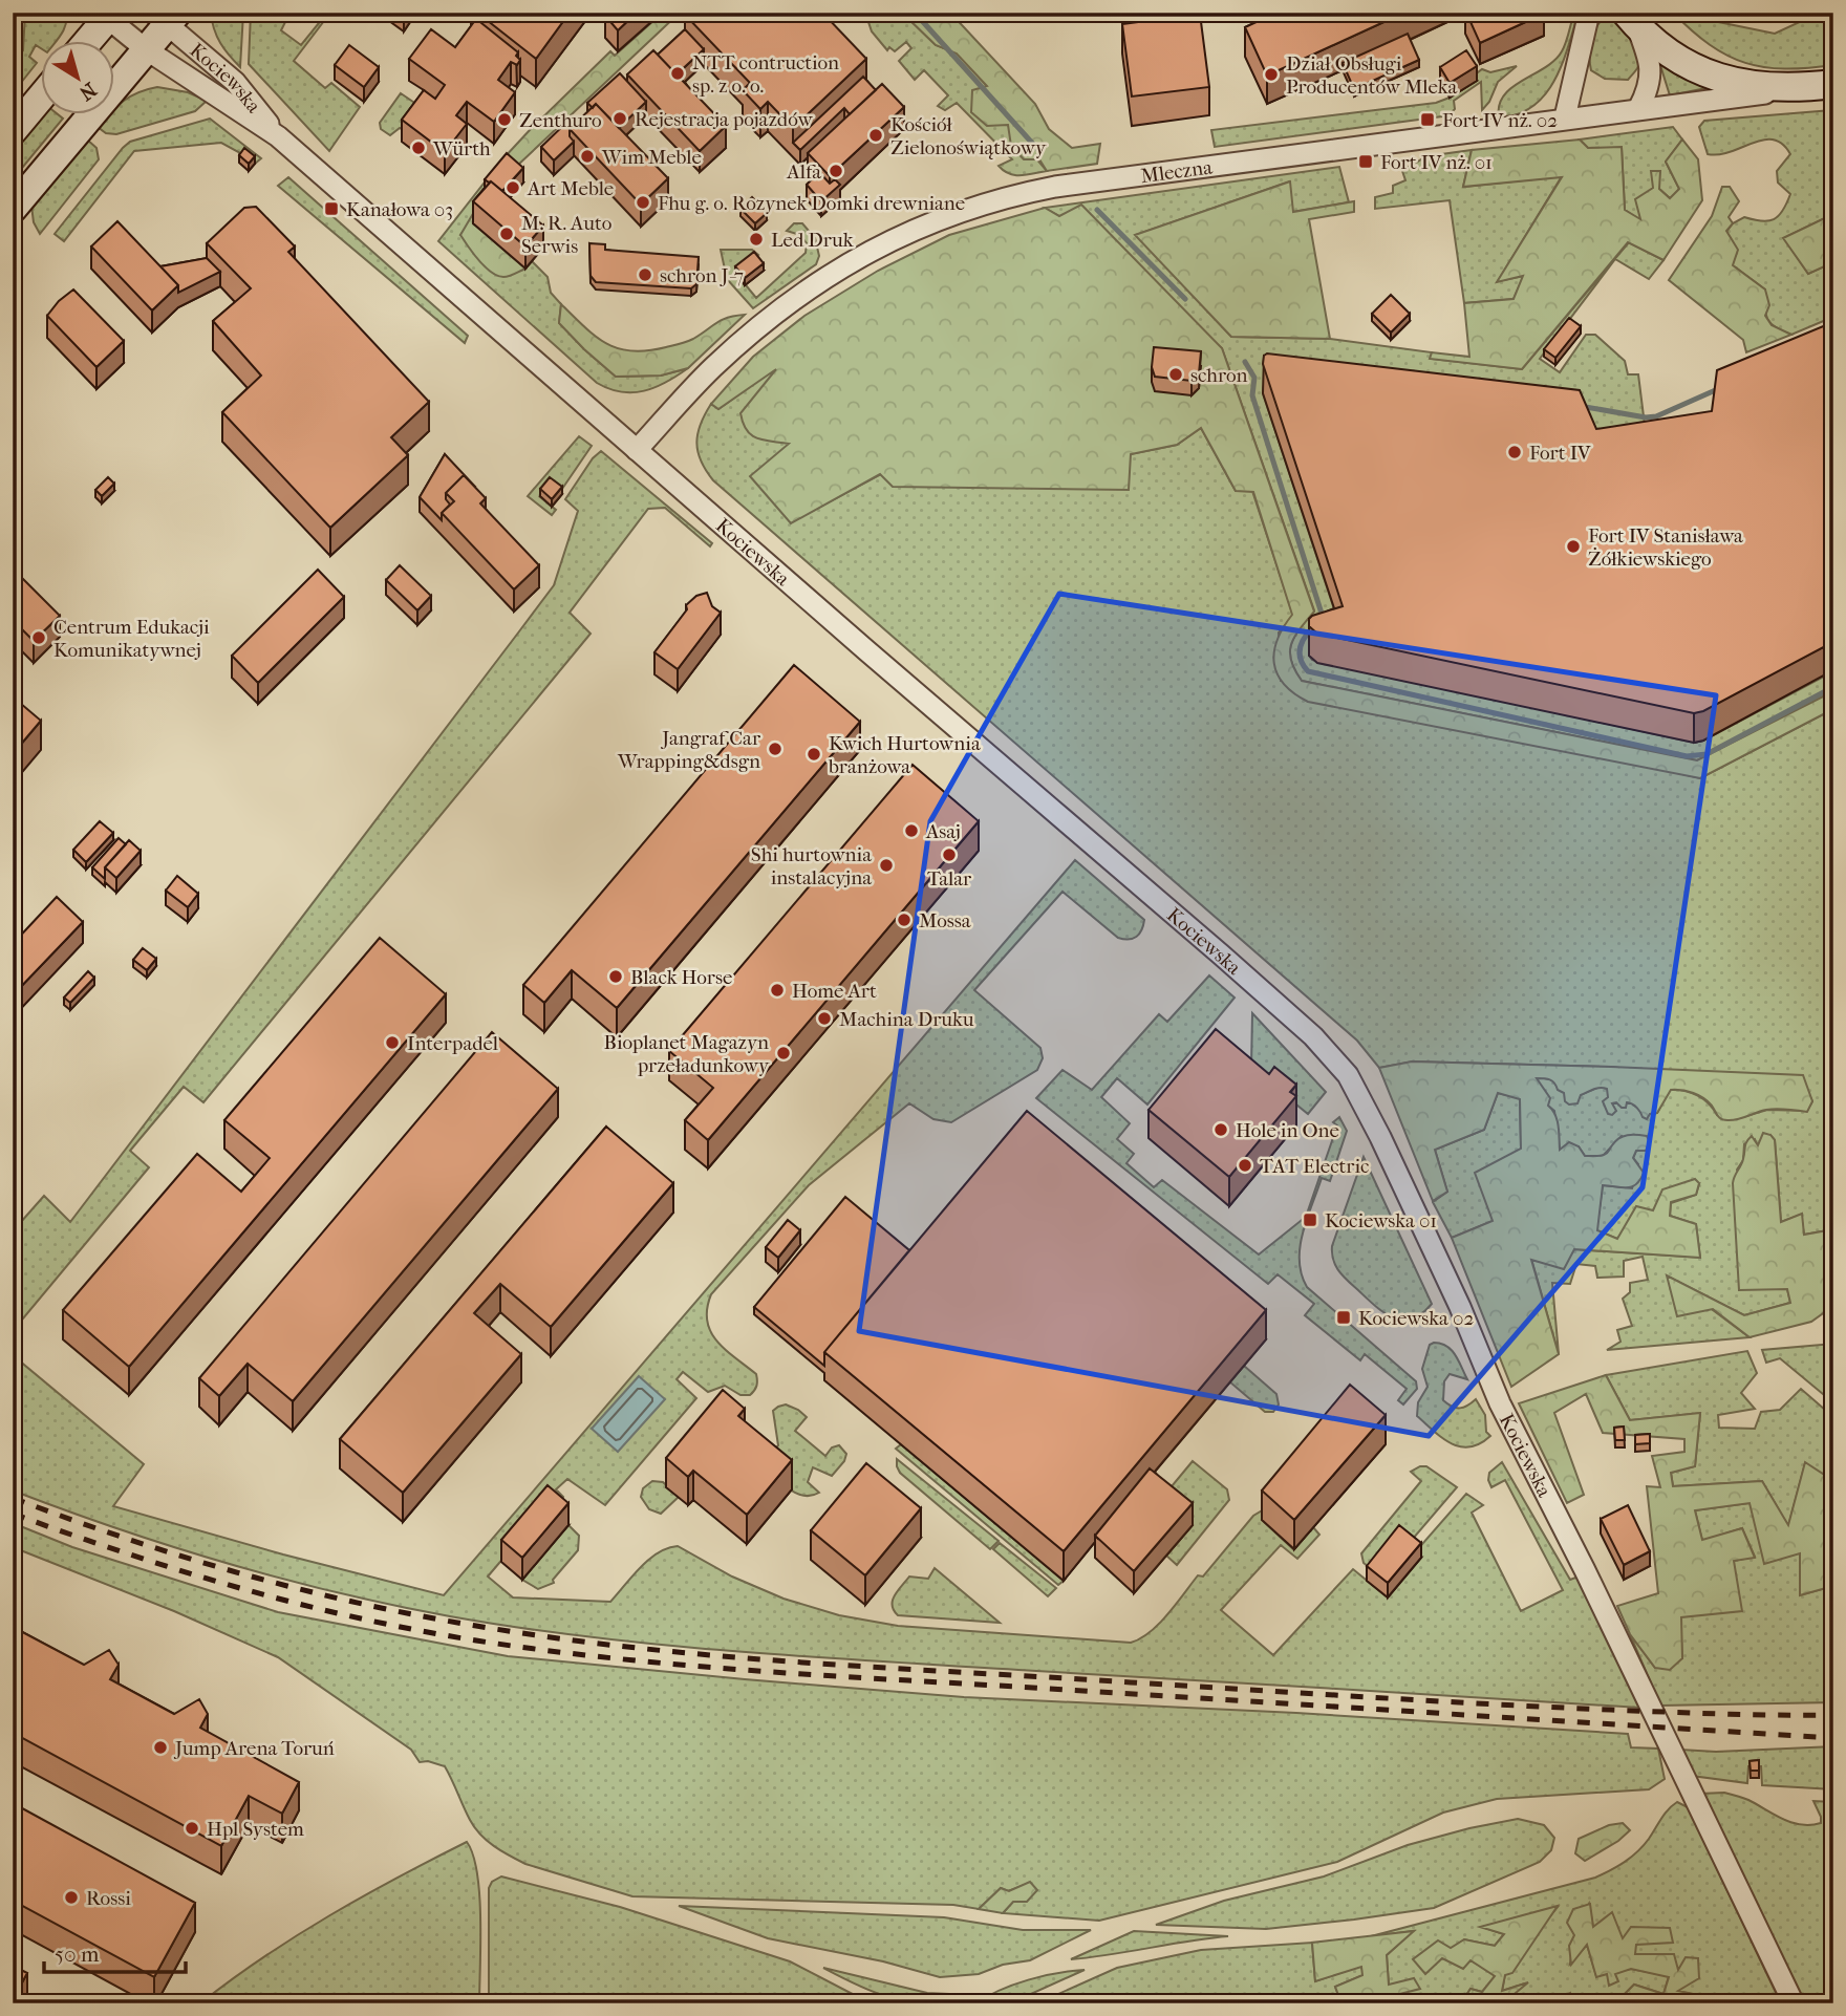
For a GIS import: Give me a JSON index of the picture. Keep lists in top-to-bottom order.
{
  "streets": {
    "street": ["Kociewska", "Mleczna"]
  },
  "crossings": [
    ["Kociewska", "Mleczna"]
  ],
  "places": {
    "other": [
      "NTT contruction sp. z o. o.",
      "Dział Obsługi Producentów Mleka",
      "Rejestracja pojazdów",
      "Zenthuro",
      "Kościół Zielonoświątkowy",
      "Würth",
      "Wim Meble",
      "Alfa",
      "Art Meble",
      "Fhu g. o. Rozynek Domki drewniane",
      "M. R. Auto Serwis",
      "Led Druk",
      "schron J-7",
      "schron",
      "Fort IV",
      "Fort IV Stanisława Żółkiewskiego",
      "Centrum Edukacji Komunikatywnej",
      "Jangraf Car Wrapping&dsgn",
      "Kwich Hurtownia branżowa",
      "Asaj",
      "Talar",
      "Shi hurtownia instalacyjna",
      "Mossa",
      "Black Horse",
      "Home Art",
      "Machina Druku",
      "Interpadel",
      "Bioplanet Magazyn przeładunkowy",
      "Hole in One",
      "TAT Electric",
      "Jump Arena Toruń",
      "Hpl System",
      "Rossi"
    ],
    "transit": [
      "Fort IV nż. 02",
      "Fort IV nż. 01",
      "Kanałowa 03",
      "Kociewska 01",
      "Kociewska 02"
    ]
  },
  "scale_bar": "50 m",
  "north": "bottom right"
}
